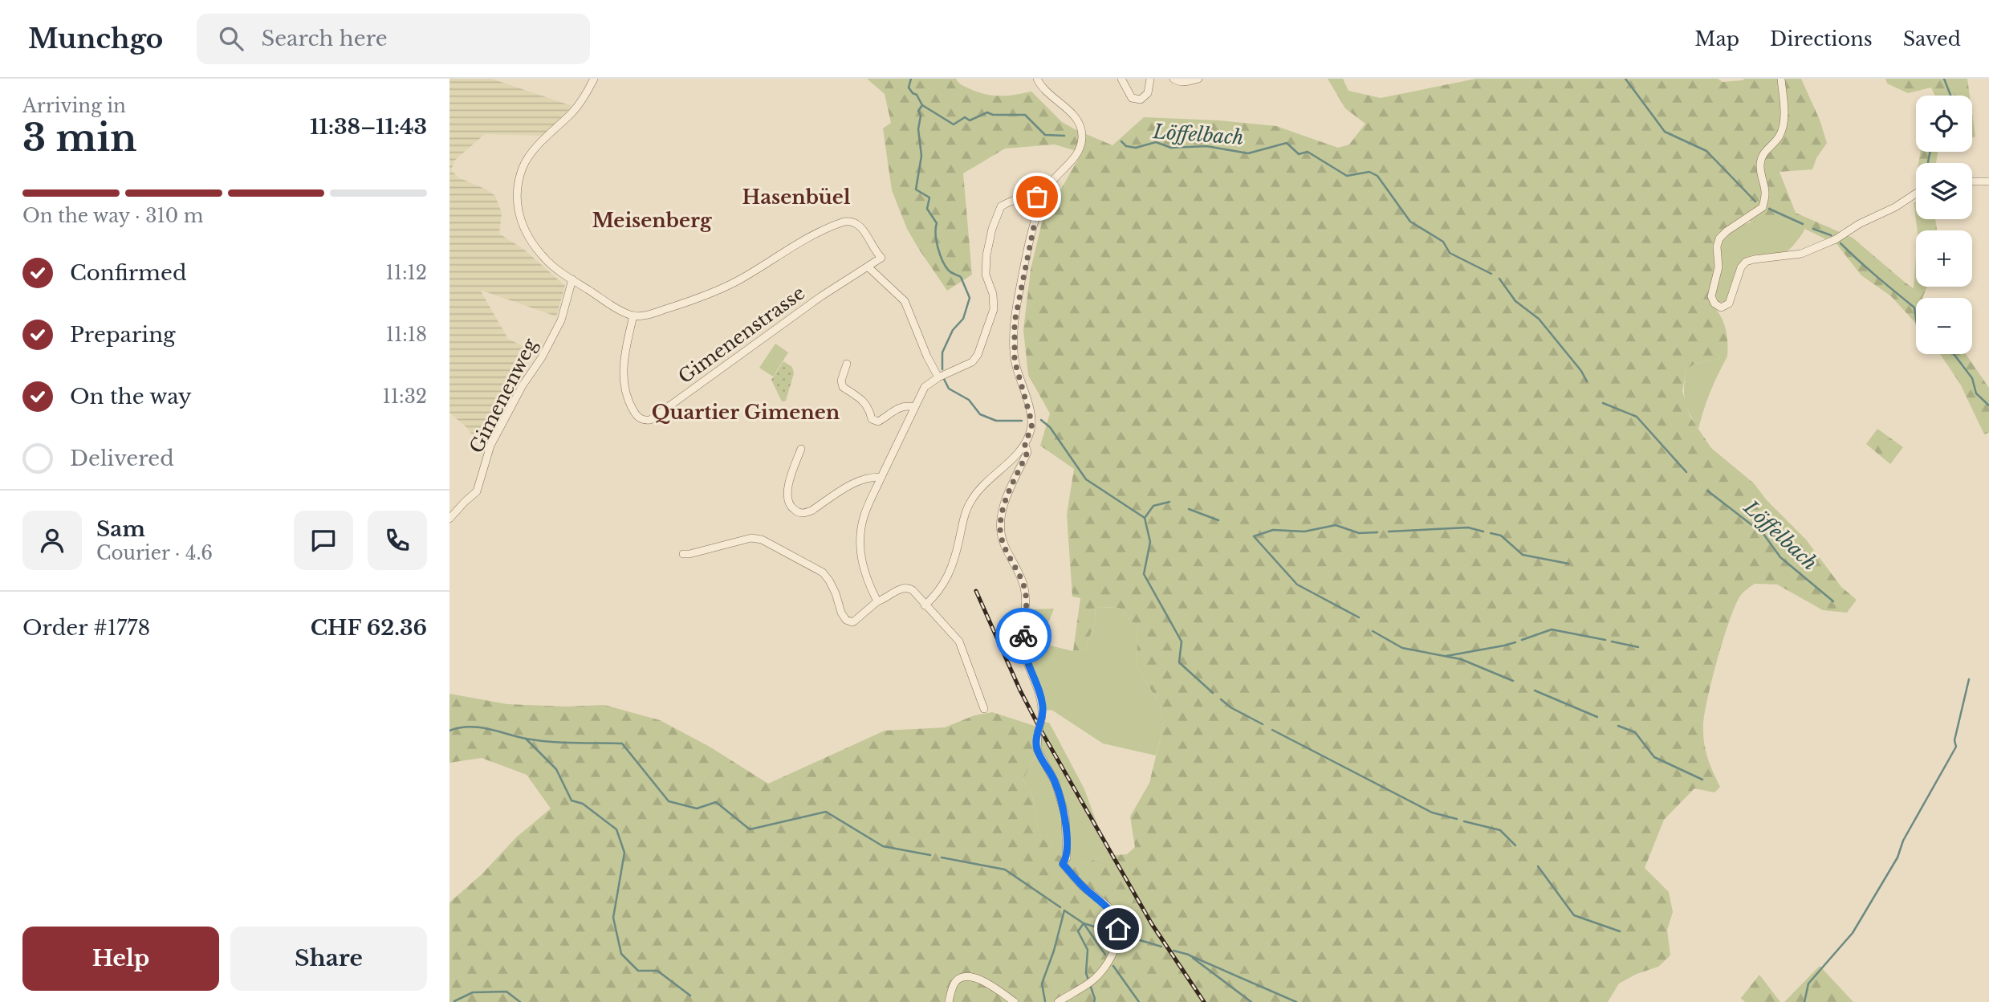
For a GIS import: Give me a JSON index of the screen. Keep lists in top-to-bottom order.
{
  "streets": {
    "street": ["Gimenenstrasse", "Gimenenweg"]
  },
  "districts": ["Hasenbüel", "Meisenberg", "Quartier Gimenen"],
  "water": ["Löffelbach"],
  "page": {
    "header": "Munchgo",
    "search": "Search here",
    "nav": ["Map", "Directions", "Saved"],
    "heading": ["3 min", "Arriving in", "11:38–11:43"],
    "panel": [
      "Sam",
      "Courier · 4.6",
      "Order #1778",
      "CHF 62.36"
    ],
    "map_buttons": ["+", "−"],
    "bar": "On the way · 310 m",
    "list": [
      ["Confirmed", "11:12"],
      ["Preparing", "11:18"],
      ["On the way", "11:32"],
      "Delivered"
    ],
    "buttons": ["Help", "Share"]
  }
}
